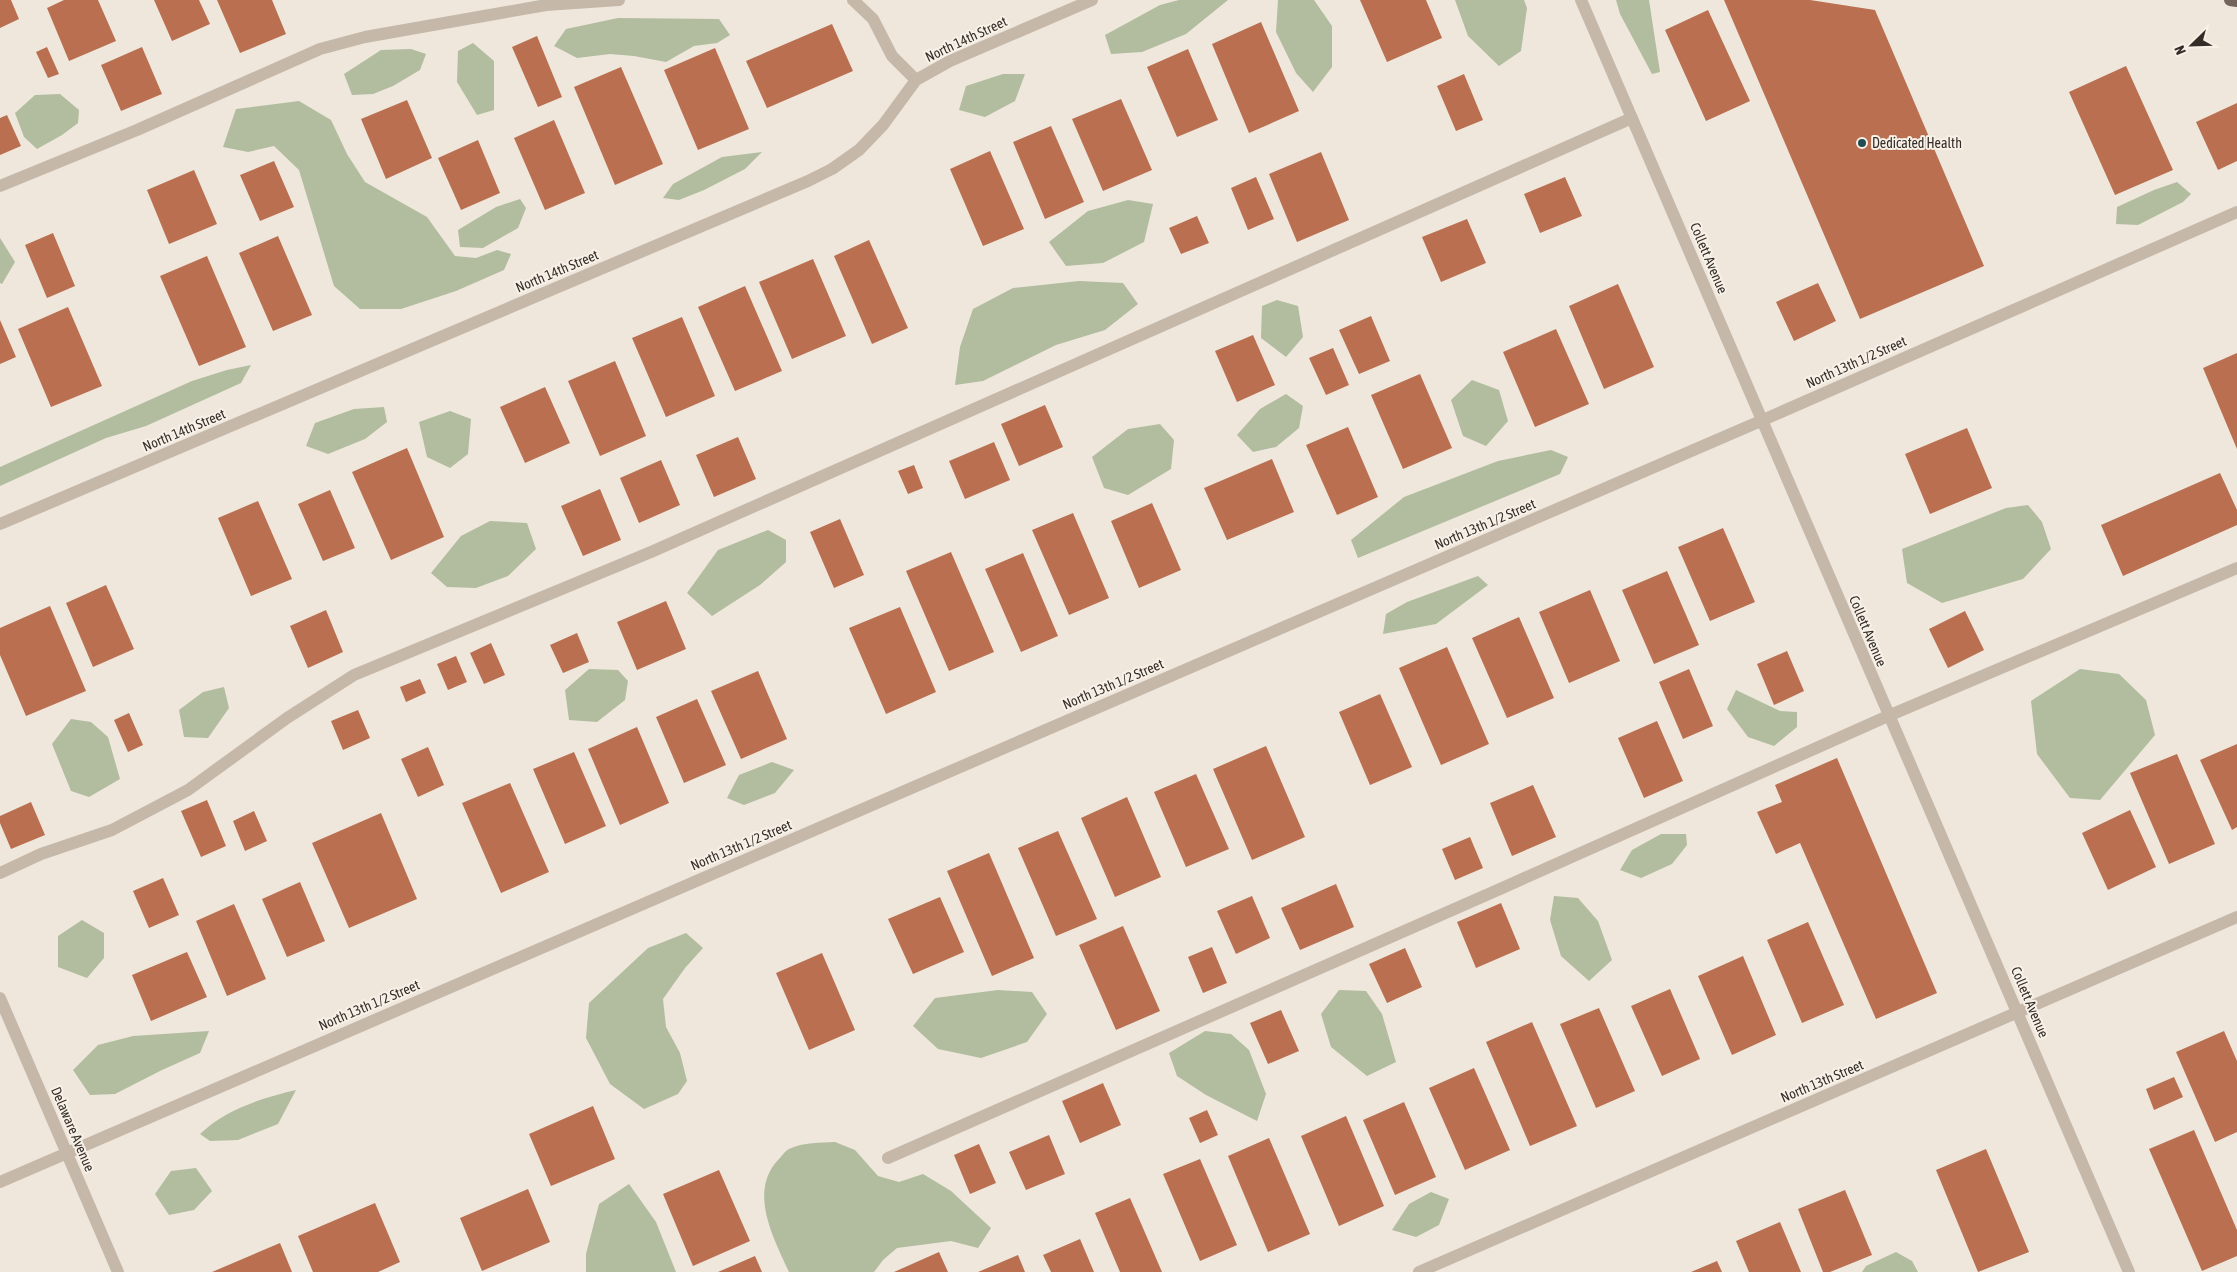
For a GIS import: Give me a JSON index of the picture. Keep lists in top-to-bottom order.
{
  "streets": {
    "street": [
      "North 14th Street",
      "Collett Avenue",
      "North 13th 1/2 Street",
      "North 13th Street",
      "Delaware Avenue"
    ]
  },
  "crossings": [
    ["Collett Avenue", "North 13th 1/2 Street"],
    ["Collett Avenue", "North 13th Street"],
    ["North 13th 1/2 Street", "Delaware Avenue"]
  ],
  "places": ["Dedicated Health"],
  "north": "bottom left"
}
